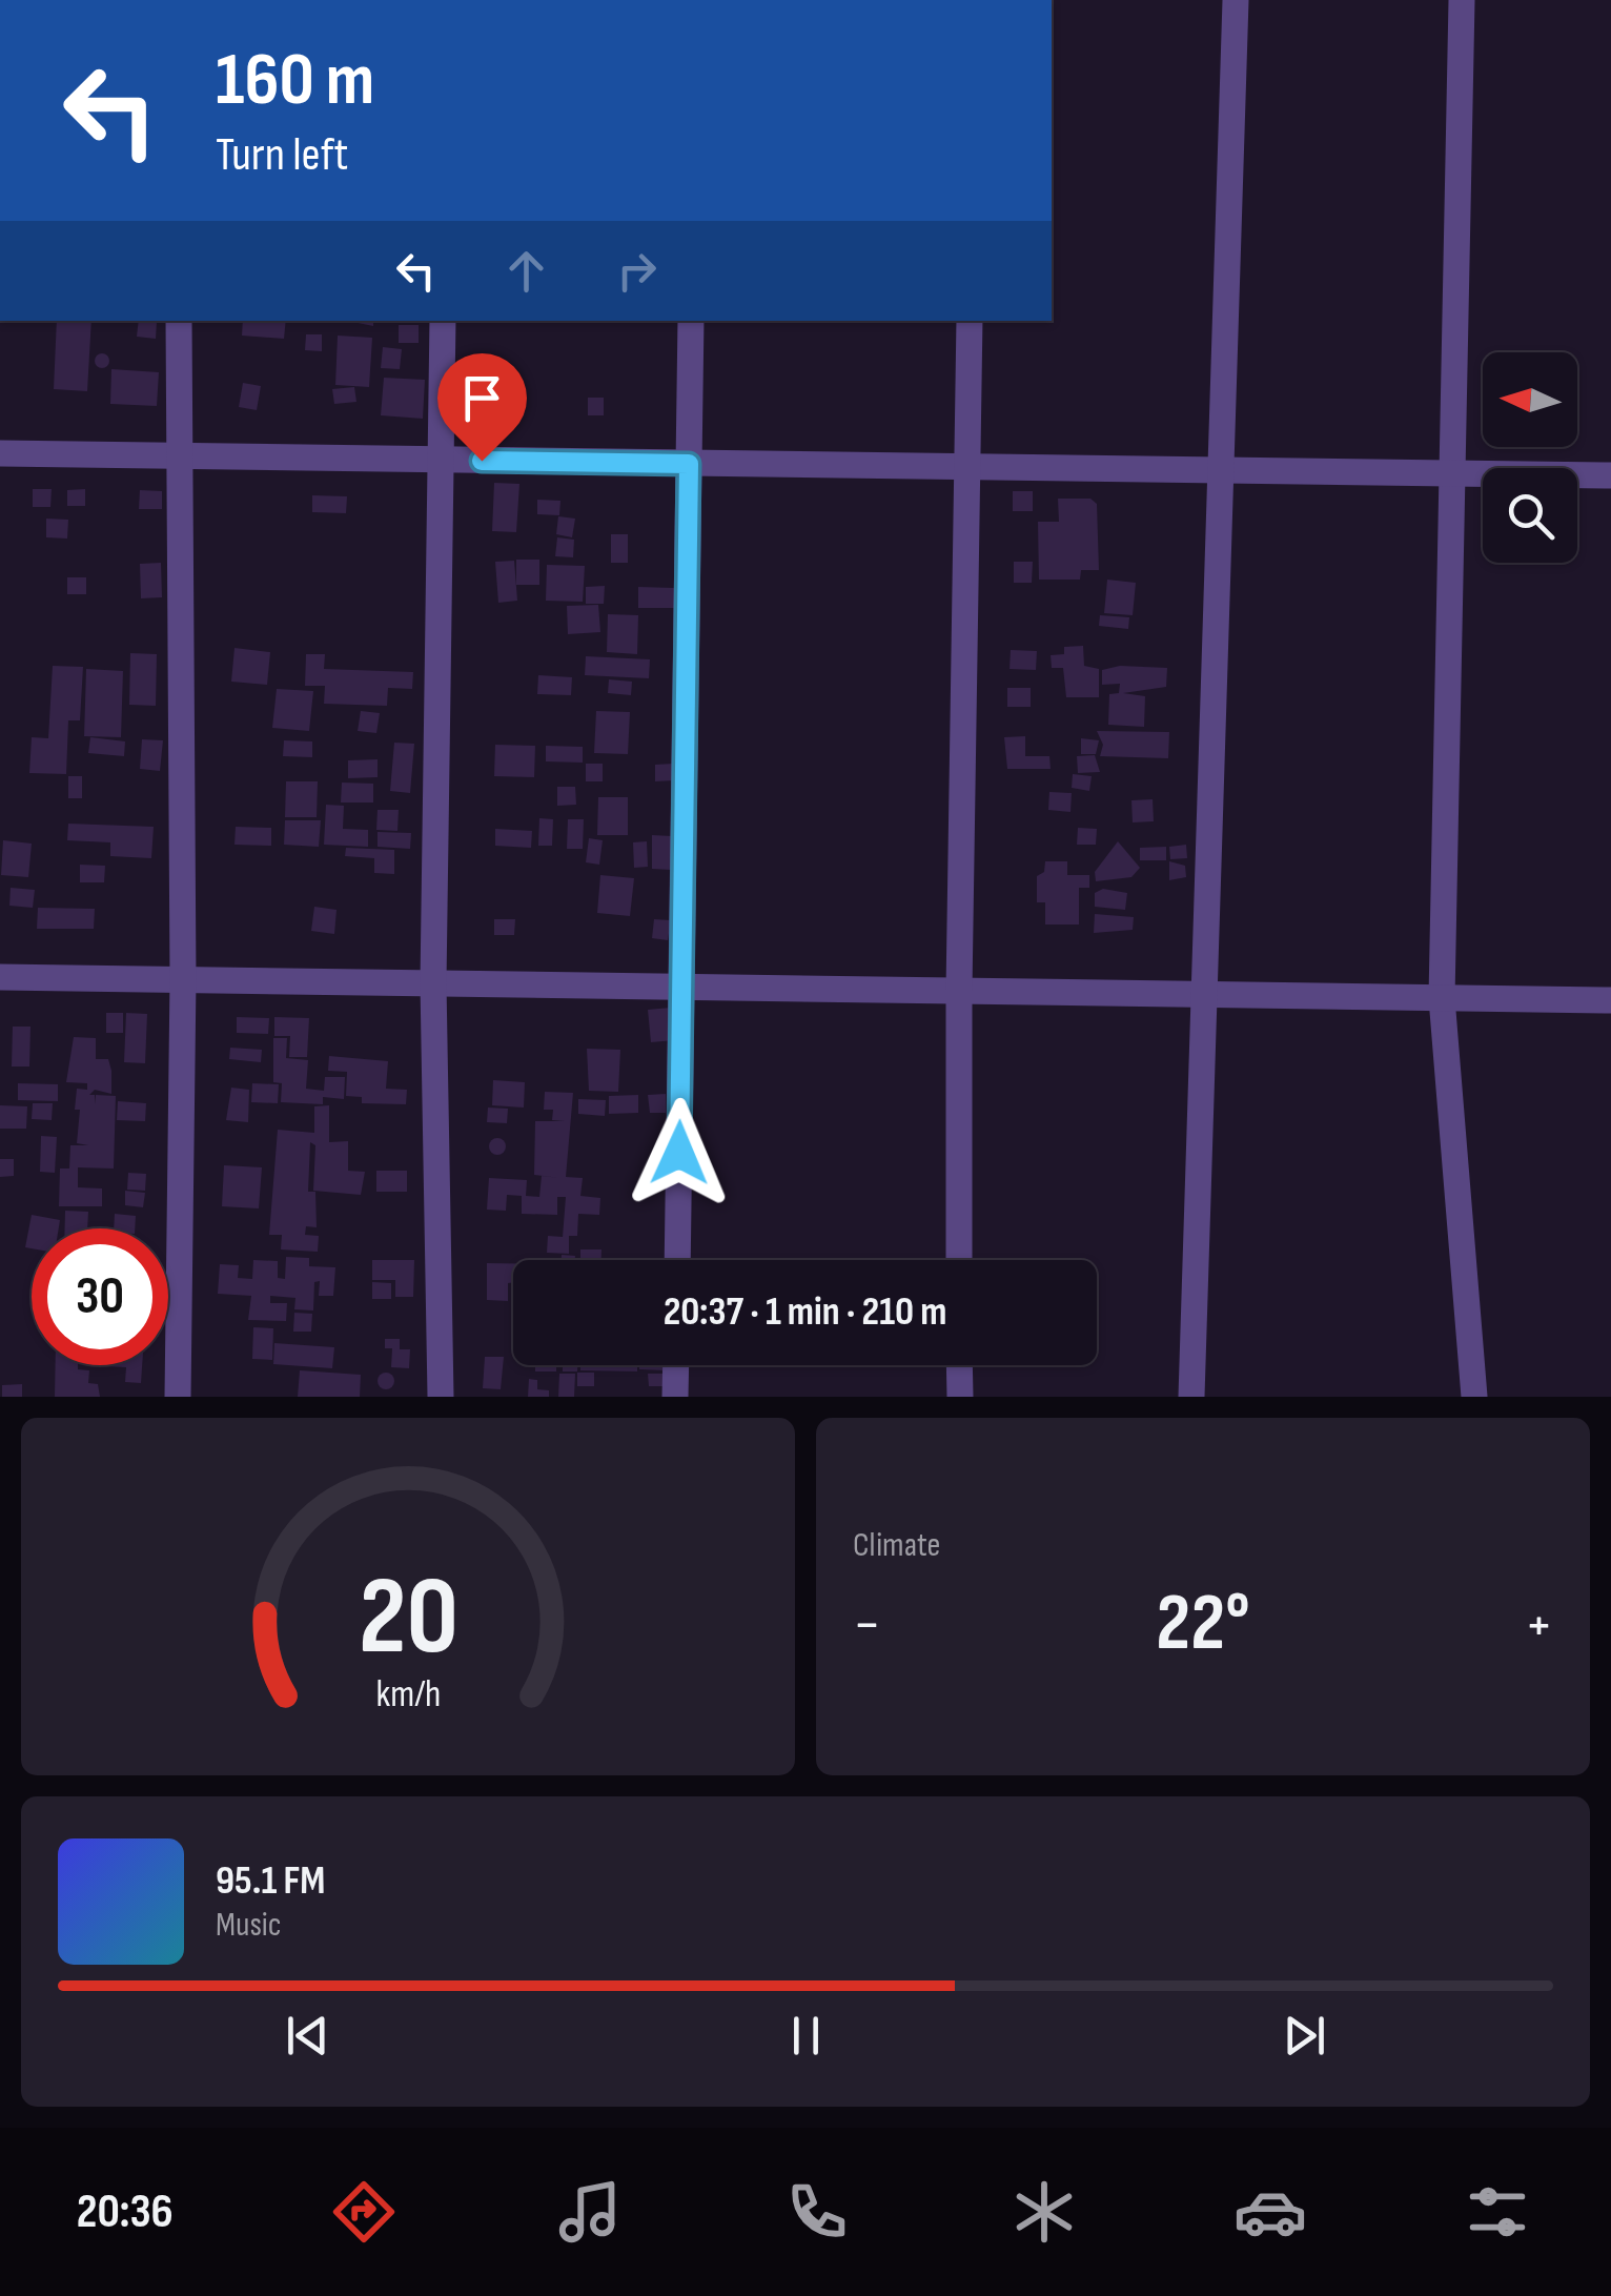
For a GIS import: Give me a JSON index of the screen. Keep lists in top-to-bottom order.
{
  "north": "left",
  "page": {
    "turn": ["160 m", "Turn left"],
    "limit": "30",
    "trip": "20:37 · 1 min · 210 m",
    "tile": "Climate",
    "heat": ["−", "22°", "+"],
    "song": ["95.1 FM", "Music"],
    "tabs": "20:36",
    "gauge": ["20", "km/h"]
  }
}
